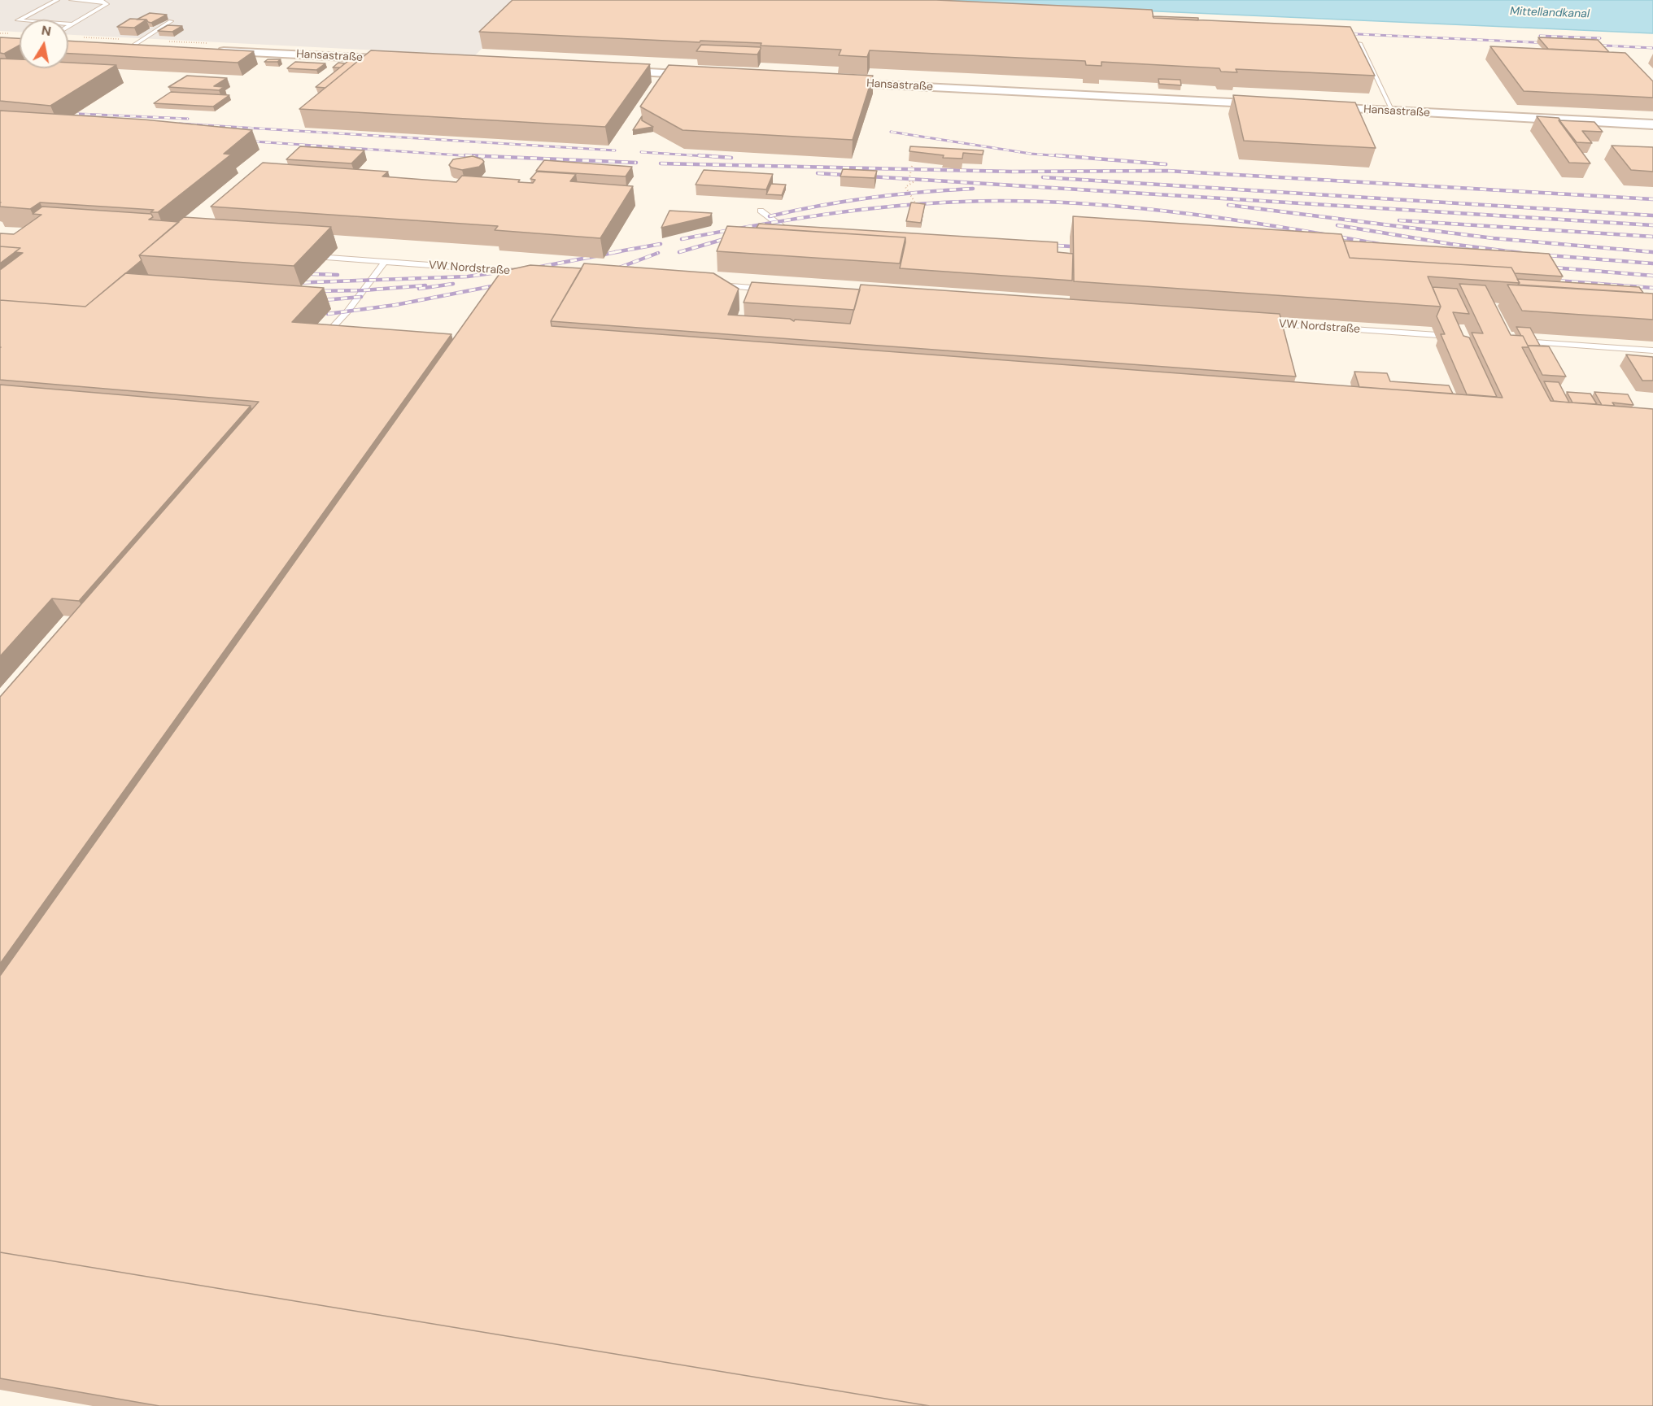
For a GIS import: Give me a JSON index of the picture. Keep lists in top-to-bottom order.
{
  "streets": {
    "street": ["Hansastraße"],
    "lane": ["VW Nordstraße"]
  },
  "water": ["Mittellandkanal"],
  "north": "top"
}
